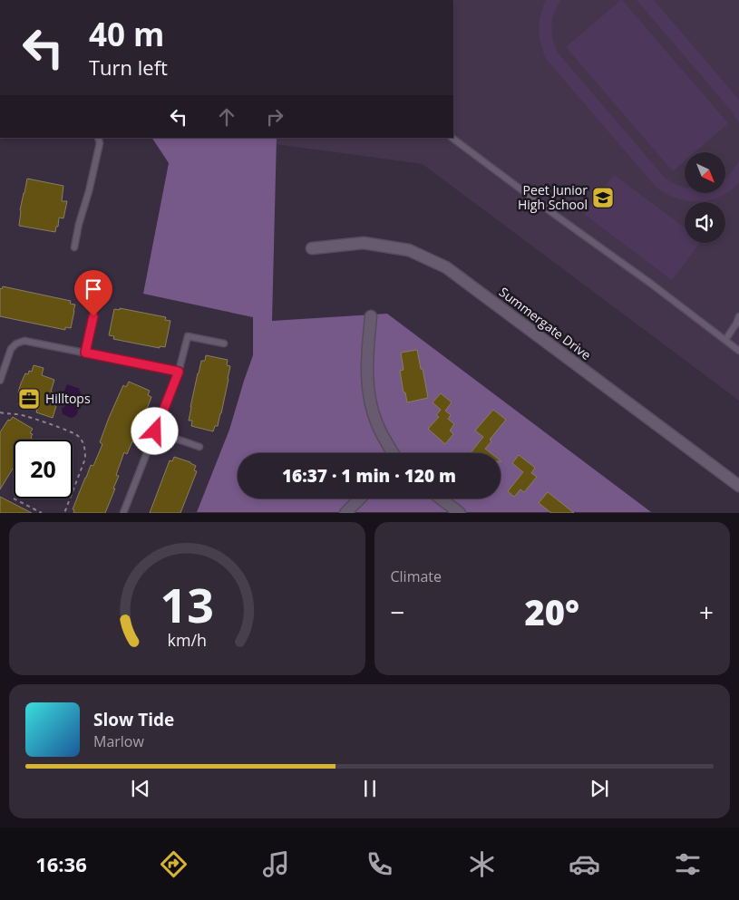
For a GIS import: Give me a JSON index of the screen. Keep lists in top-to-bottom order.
{
  "streets": {
    "street": ["Summergate Drive"]
  },
  "places": {
    "school or university": ["Peet Junior High School"],
    "office": ["Hilltops"]
  },
  "north": "bottom right",
  "page": {
    "turn": ["40 m", "Turn left"],
    "limit": "20",
    "trip": "16:37 · 1 min · 120 m",
    "tile": "Climate",
    "heat": ["−", "20°", "+"],
    "song": ["Slow Tide", "Marlow"],
    "tabs": "16:36",
    "gauge": ["13", "km/h"]
  }
}
